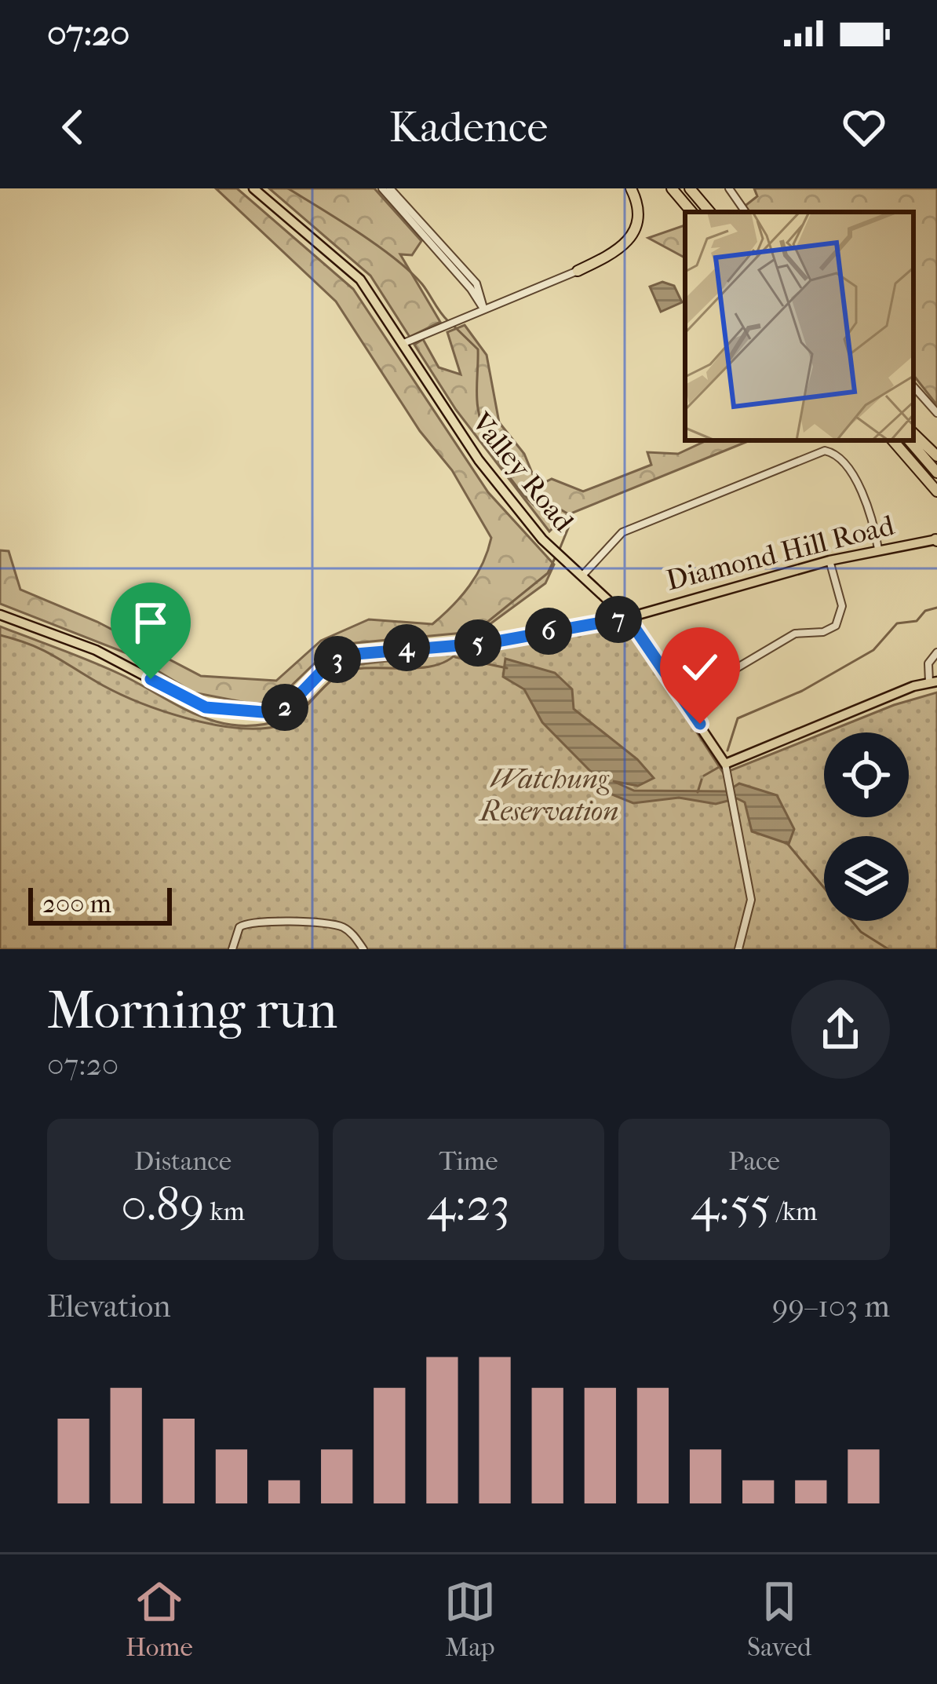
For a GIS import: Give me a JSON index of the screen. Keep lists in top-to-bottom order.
{
  "streets": {
    "main road": ["Valley Road", "Diamond Hill Road"]
  },
  "crossings": [
    ["Valley Road", "Diamond Hill Road"]
  ],
  "parks": ["Watchung Reservation"],
  "scale_bar": "200 m",
  "page": {
    "status": "07:20",
    "header": "Kadence",
    "pins": [
      "7",
      "6",
      "5",
      "4",
      "3",
      "2"
    ],
    "scale": "200 m",
    "heading": ["Morning run", "07:20"],
    "stats": [
      ["Distance", "0.89 km"],
      ["Time", "4:23"],
      ["Pace", "4:55 /km"]
    ],
    "chart": ["Elevation", "99–103 m"],
    "tabs": ["Home", "Map", "Saved"]
  }
}
